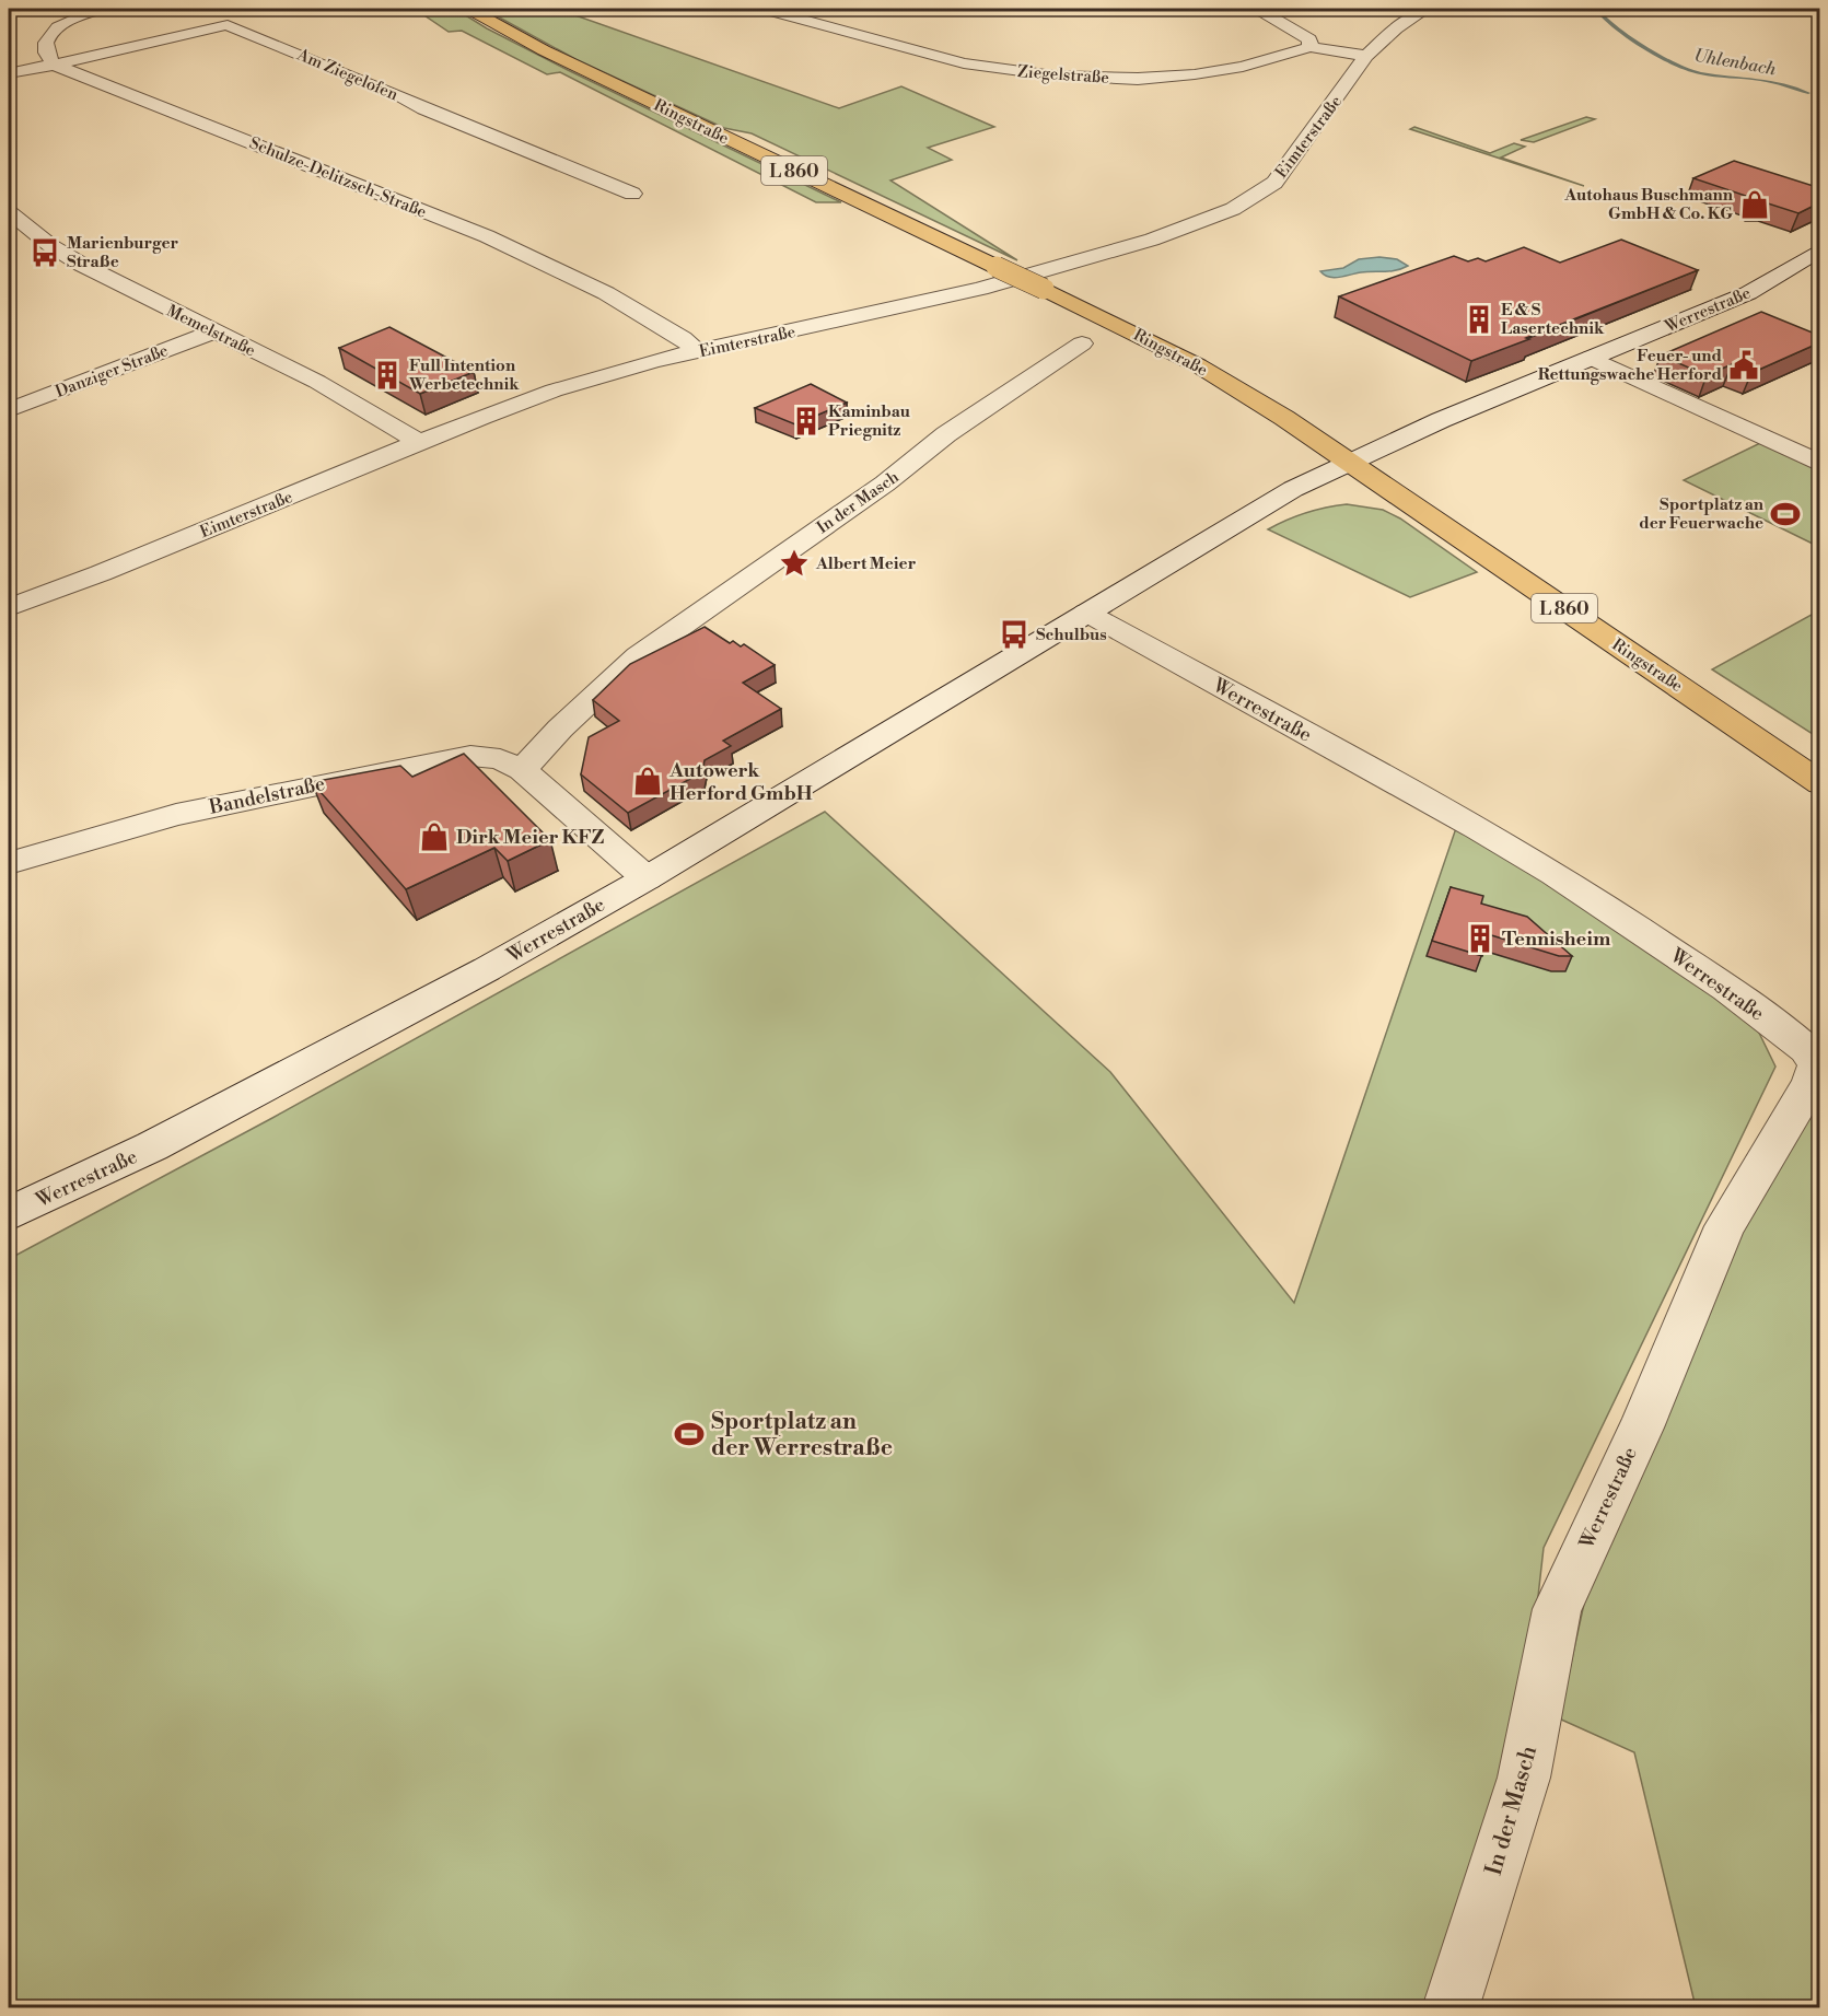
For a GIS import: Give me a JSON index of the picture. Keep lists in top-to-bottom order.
{
  "streets": {
    "main road": ["Ringstraße", "L 860"],
    "street": [
      "Am Ziegelofen",
      "Ziegelstraße",
      "Eimterstraße",
      "Schulze-Delitzsch-Straße",
      "Werrestraße",
      "Memelstraße",
      "Danziger Straße",
      "In der Masch",
      "Bandelstraße"
    ]
  },
  "crossings": [
    ["Am Ziegelofen", "Schulze-Delitzsch-Straße"],
    ["Ziegelstraße", "Eimterstraße"],
    ["Ringstraße", "Werrestraße"],
    ["Eimterstraße", "Schulze-Delitzsch-Straße"],
    ["Eimterstraße", "Memelstraße"],
    ["Werrestraße", "In der Masch"],
    ["Werrestraße", "Bandelstraße"],
    ["Memelstraße", "Danziger Straße"],
    ["In der Masch", "Bandelstraße"]
  ],
  "water": ["Uhlenbach"],
  "places": {
    "shop": ["Autohaus Buschmann GmbH & Co. KG", "Autowerk Herford GmbH", "Dirk Meier KFZ"],
    "bus stop": ["Marienburger Straße", "Schulbus"],
    "building": [
      "E & S Lasertechnik",
      "Full Intention Werbetechnik",
      "Kaminbau Priegnitz",
      "Tennisheim"
    ],
    "public building": ["Feuer- und Rettungswache Herford"],
    "sports": ["Sportplatz an der Feuerwache", "Sportplatz an der Werrestraße"],
    "place": ["Albert Meier"]
  }
}
